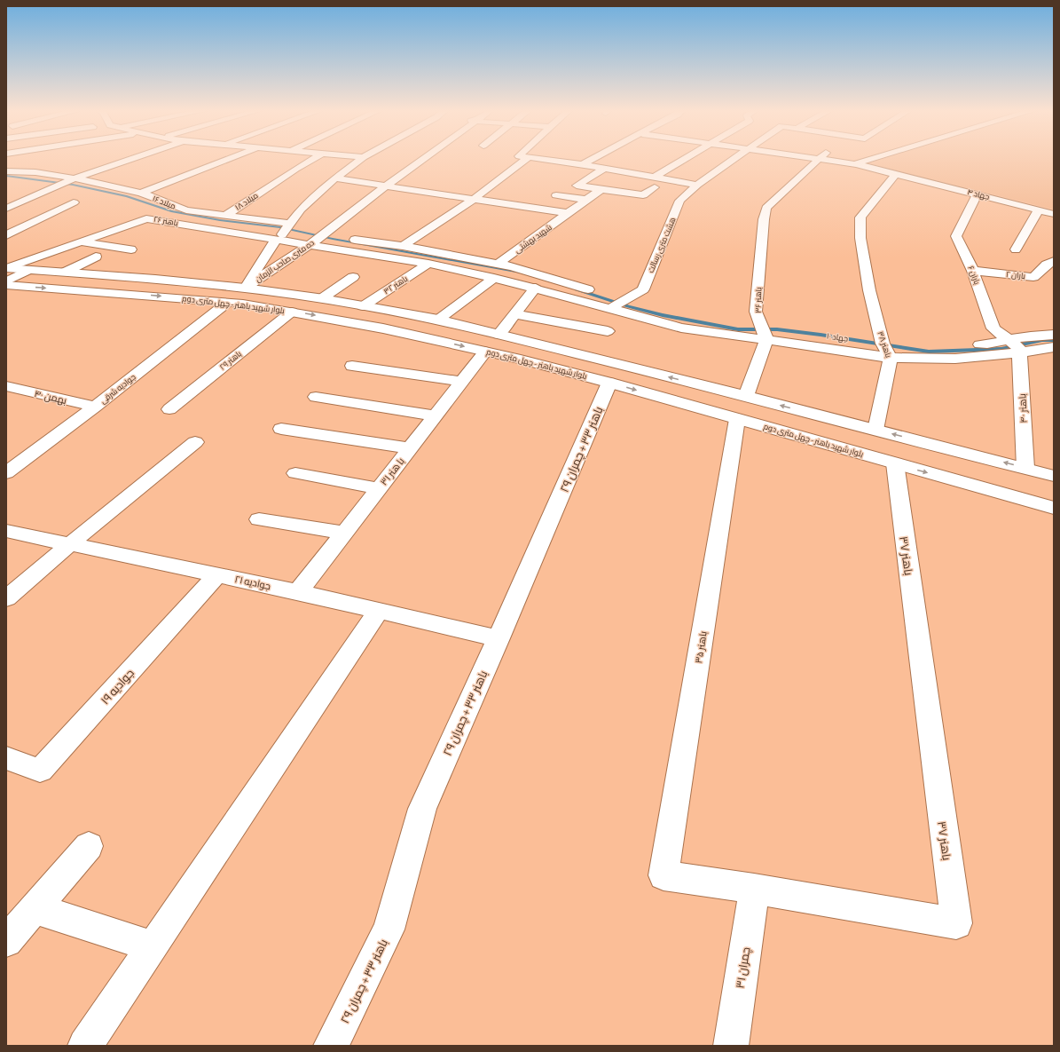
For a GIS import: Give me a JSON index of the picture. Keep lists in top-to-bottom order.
{
  "streets": {
    "street": [
      "جهاد ۴",
      "میلاد ۱۸",
      "میلاد ۱۶",
      "باهنر ۲۶",
      "شهید بهشتی",
      "هشت متری رسالت",
      "ده متری صاحب الزمان",
      "باران ۶",
      "باران ۲",
      "باهنر ۳۲",
      "باهنر ۳۶",
      "بلوار شهید باهنر - چهل متری دوم",
      "باهنر ۳۸",
      "باهنر ۲۹",
      "جوادیه شرقی",
      "بهمن ۴۰",
      "باهنر ۴۰",
      "باهنر ۳۳ + چمران ۲۹",
      "با هنر ۳۱",
      "باهنر ۳۷",
      "جوادیه ۲۱",
      "باهنر ۳۵",
      "جوادیه ۱۹",
      "چمران ۳۱"
    ]
  },
  "crossings": [
    ["جهاد ۴", "باران ۶"],
    ["جهاد ۴", "باهنر ۳۸"],
    ["میلاد ۱۸", "میلاد ۱۶"],
    ["میلاد ۱۶", "باهنر ۲۶"],
    ["باهنر ۲۶", "بلوار شهید باهنر - چهل متری دوم"],
    ["ده متری صاحب الزمان", "بلوار شهید باهنر - چهل متری دوم"],
    ["باران ۶", "باران ۲"],
    ["باران ۶", "باهنر ۴۰"],
    ["باهنر ۳۲", "بلوار شهید باهنر - چهل متری دوم"],
    ["بلوار شهید باهنر - چهل متری دوم", "باهنر ۳۸"],
    ["بلوار شهید باهنر - چهل متری دوم", "باهنر ۲۹"],
    ["بلوار شهید باهنر - چهل متری دوم", "جوادیه شرقی"],
    ["بلوار شهید باهنر - چهل متری دوم", "باهنر ۴۰"],
    ["بلوار شهید باهنر - چهل متری دوم", "باهنر ۳۳ + چمران ۲۹"],
    ["بلوار شهید باهنر - چهل متری دوم", "با هنر ۳۱"],
    ["بلوار شهید باهنر - چهل متری دوم", "باهنر ۳۷"],
    ["بلوار شهید باهنر - چهل متری دوم", "باهنر ۳۵"],
    ["جوادیه شرقی", "بهمن ۴۰"],
    ["باهنر ۳۳ + چمران ۲۹", "جوادیه ۲۱"],
    ["با هنر ۳۱", "جوادیه ۲۱"],
    ["باهنر ۳۷", "باهنر ۳۵"],
    ["باهنر ۳۷", "چمران ۳۱"],
    ["جوادیه ۲۱", "جوادیه ۱۹"]
  ]
}
